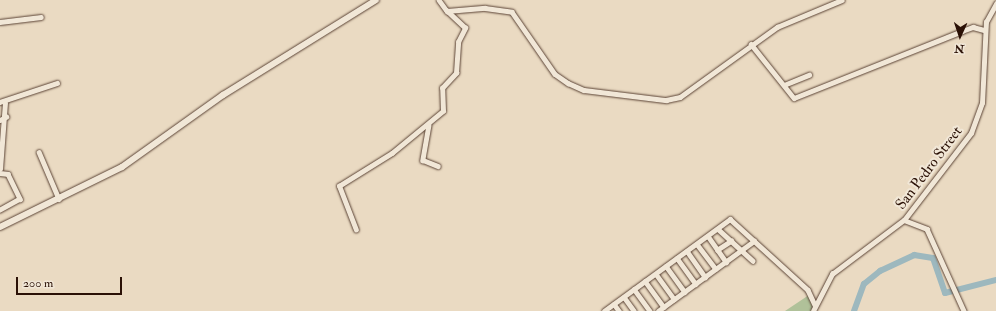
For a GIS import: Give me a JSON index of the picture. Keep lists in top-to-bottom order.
{
  "streets": {
    "street": ["San Pedro Street"]
  },
  "scale_bar": "200 m",
  "north": "bottom"
}
